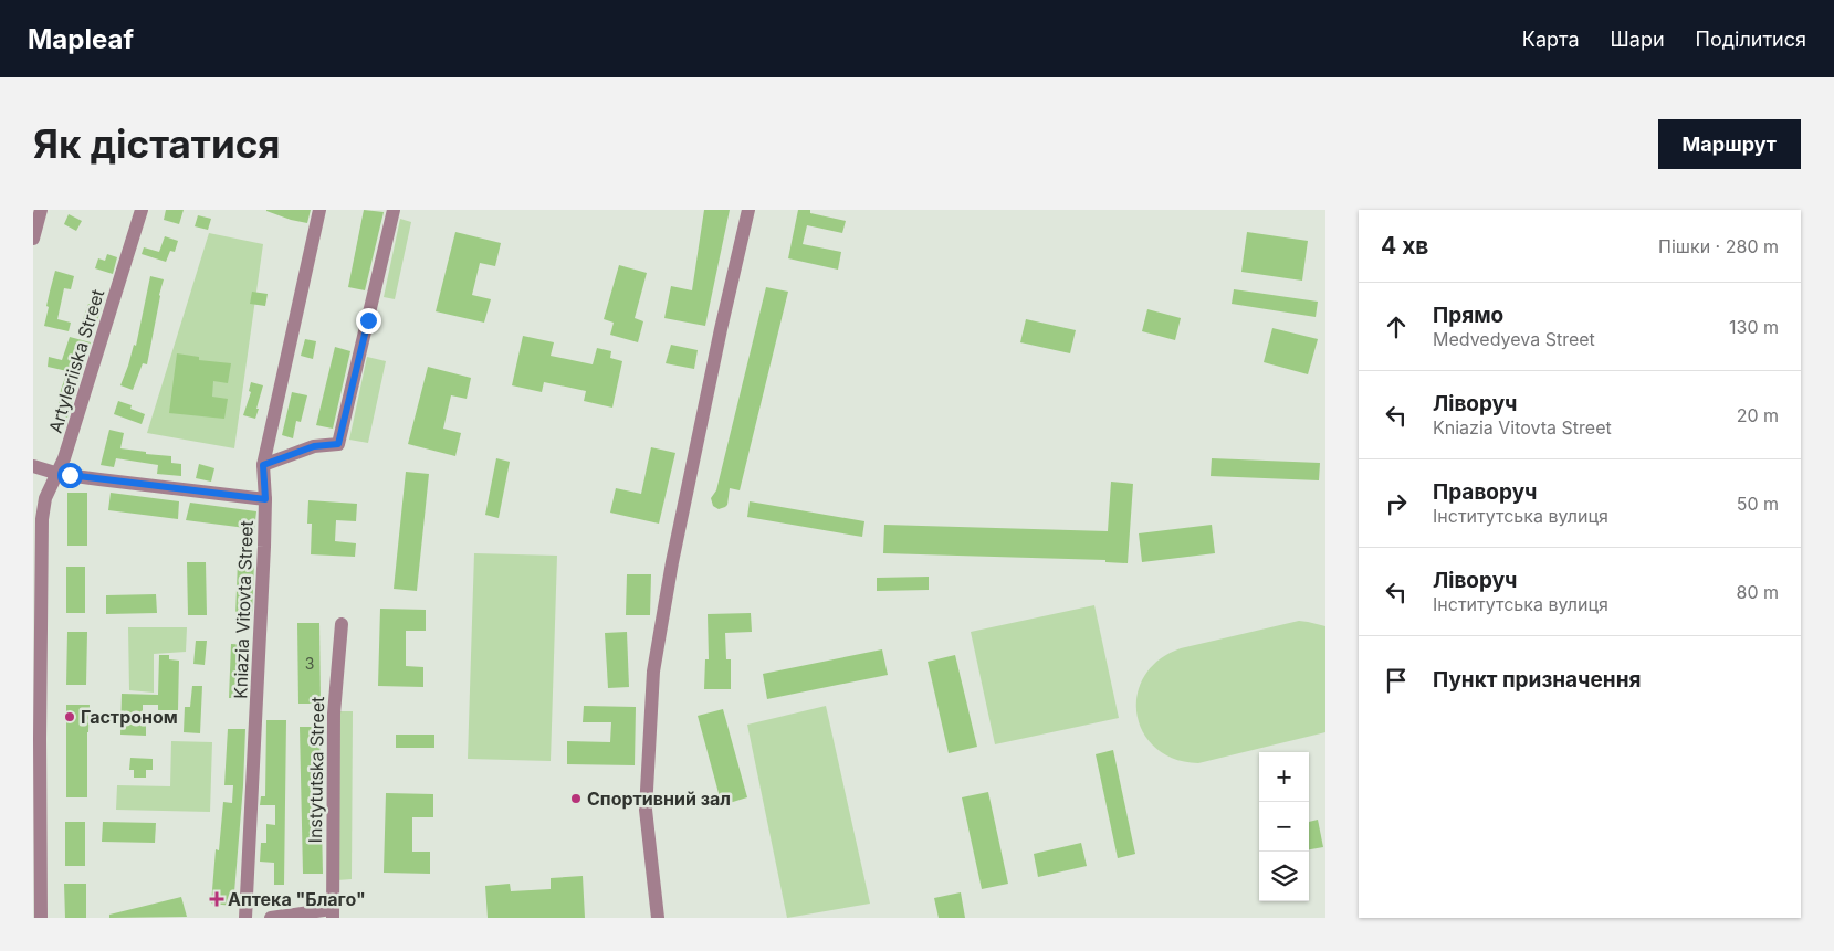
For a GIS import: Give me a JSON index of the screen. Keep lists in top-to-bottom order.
{
  "streets": {
    "street": ["Artyleriiska Street", "Kniazia Vitovta Street", "Instytutska Street"]
  },
  "places": {
    "other": ["Гастроном", "Спортивний зал"],
    "health": ["Аптека \"Благо\""]
  },
  "house_numbers": ["3"],
  "page": {
    "header": "Mapleaf",
    "nav": ["Карта", "Шари", "Поділитися"],
    "buttons": "Маршрут",
    "title": "Як дістатися",
    "heading": ["4 хв", "Пішки · 280 m"],
    "list": [
      ["Прямо", "Medvedyeva Street", "130 m"],
      ["Ліворуч", "Kniazia Vitovta Street", "20 m"],
      ["Праворуч", "Інститутська вулиця", "50 m"],
      ["Ліворуч", "Інститутська вулиця", "80 m"],
      "Пункт призначення"
    ],
    "map_buttons": ["+", "−"]
  }
}
